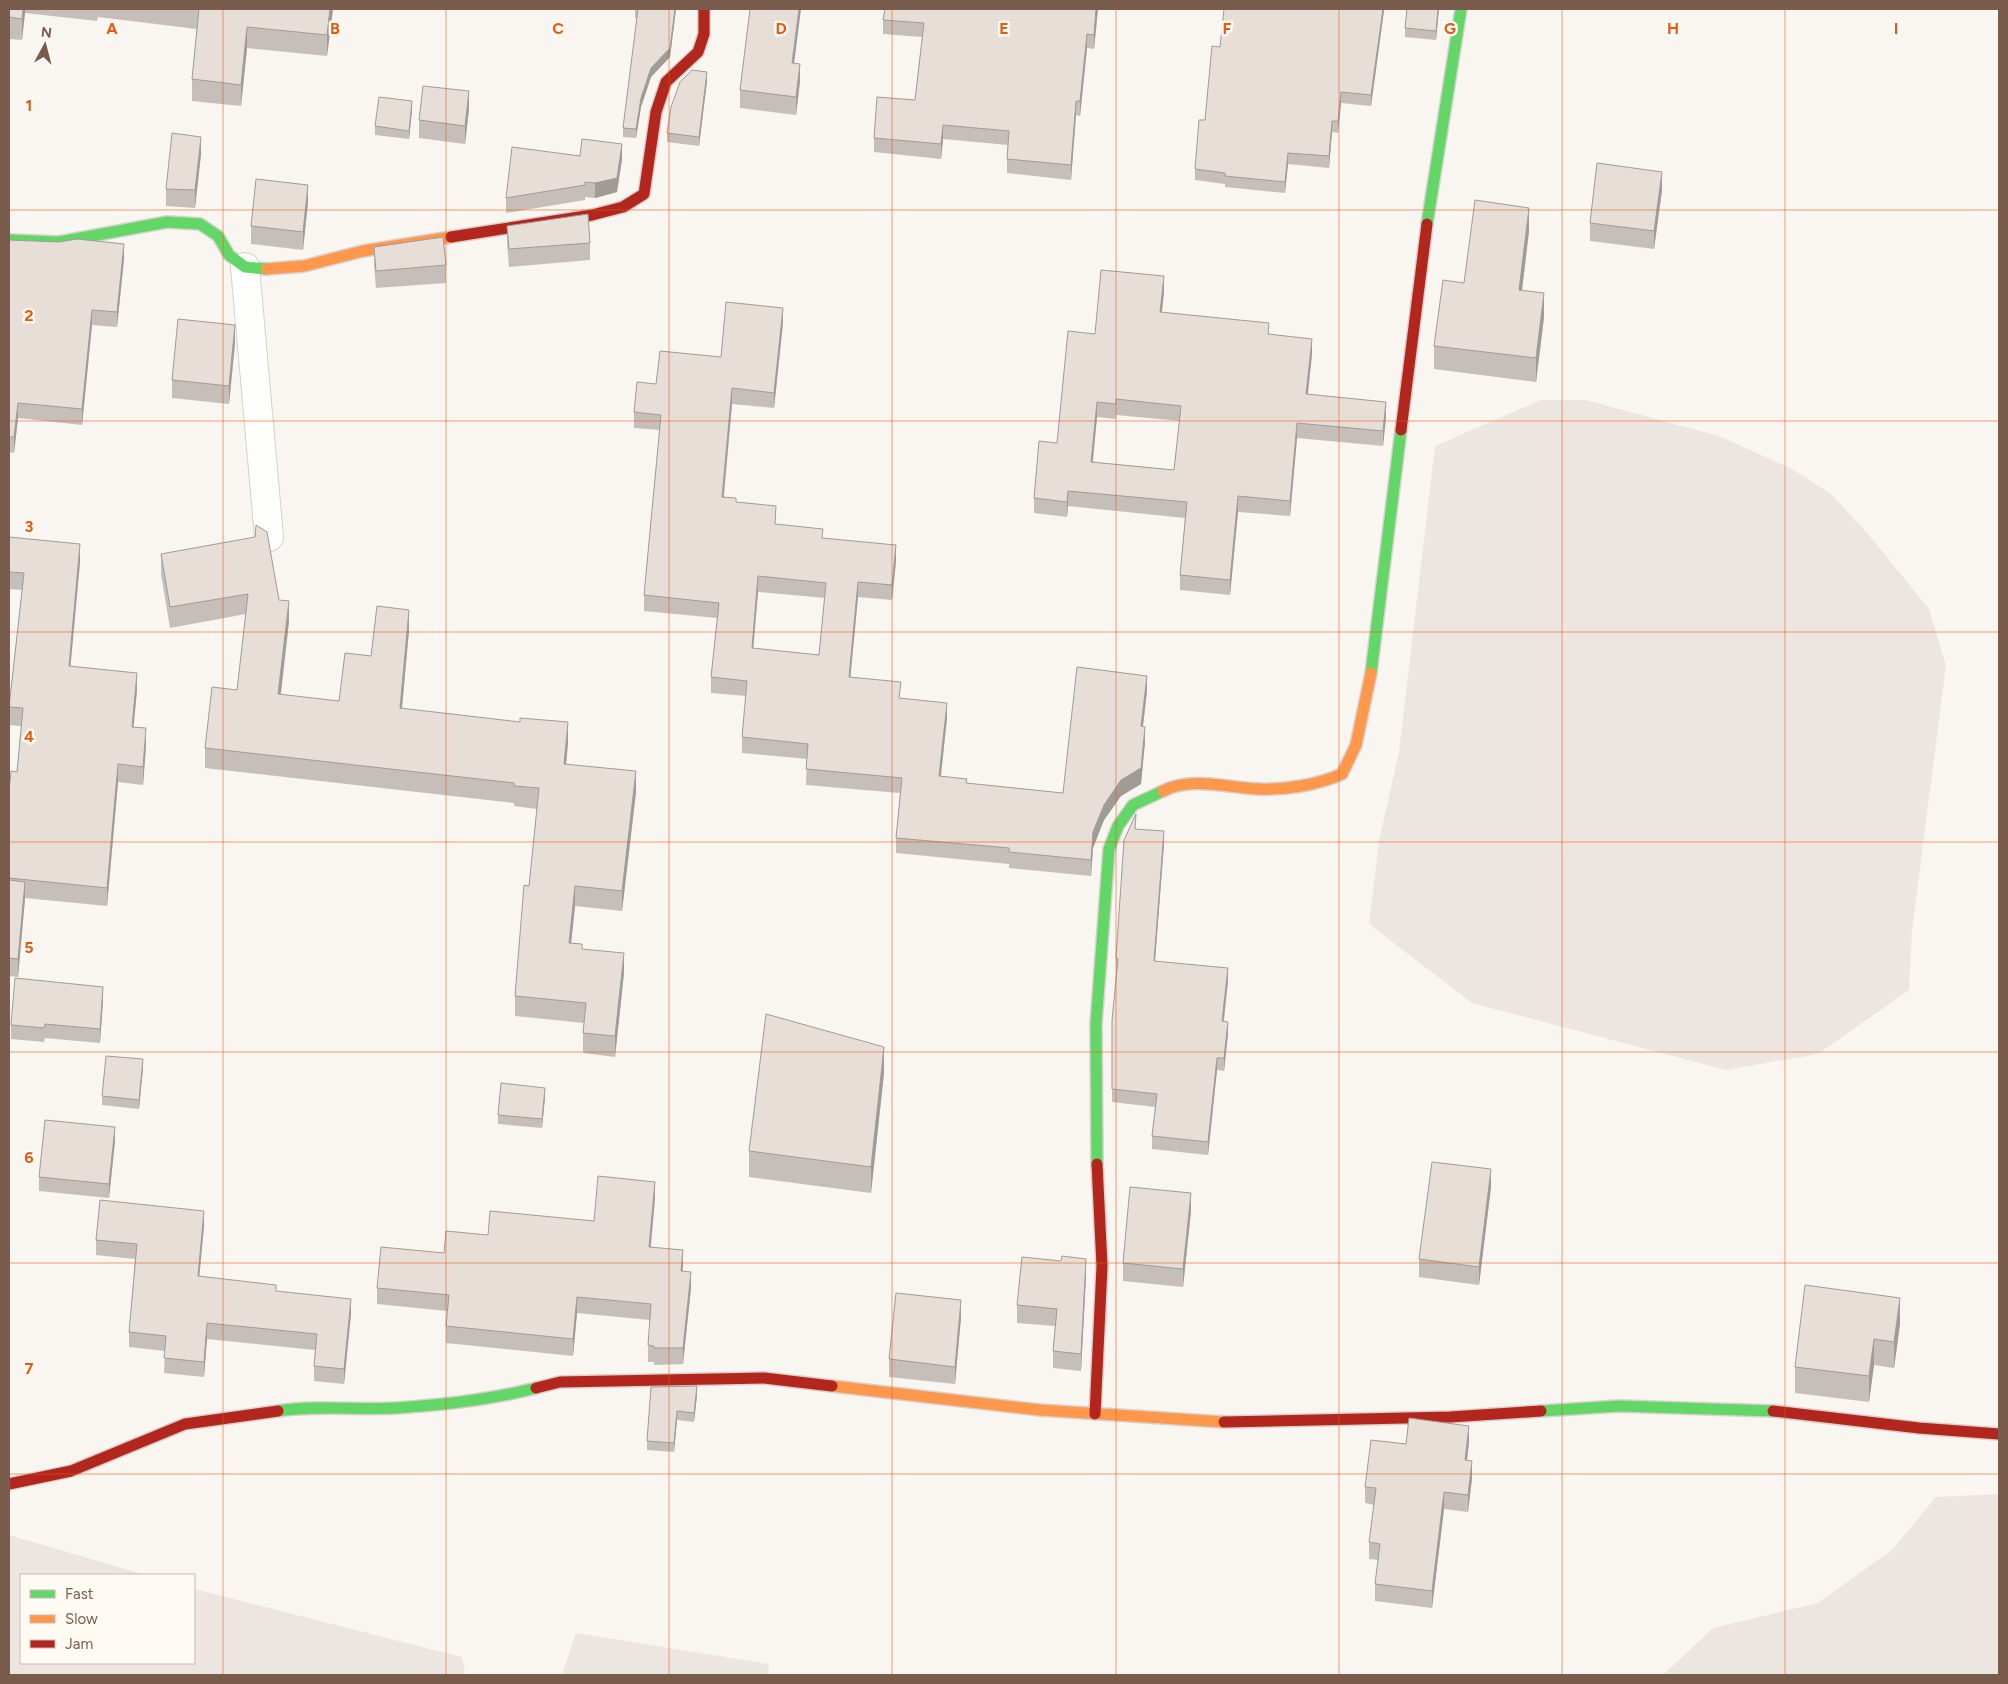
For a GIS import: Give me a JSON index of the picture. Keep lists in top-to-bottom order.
{
  "legend": ["Fast", "Slow", "Jam"],
  "north": "top",
  "grid": {
    "columns": [
      "A",
      "B",
      "C",
      "D",
      "E",
      "F",
      "G",
      "H",
      "I"
    ],
    "rows": [
      "1",
      "2",
      "3",
      "4",
      "5",
      "6",
      "7"
    ]
  }
}
